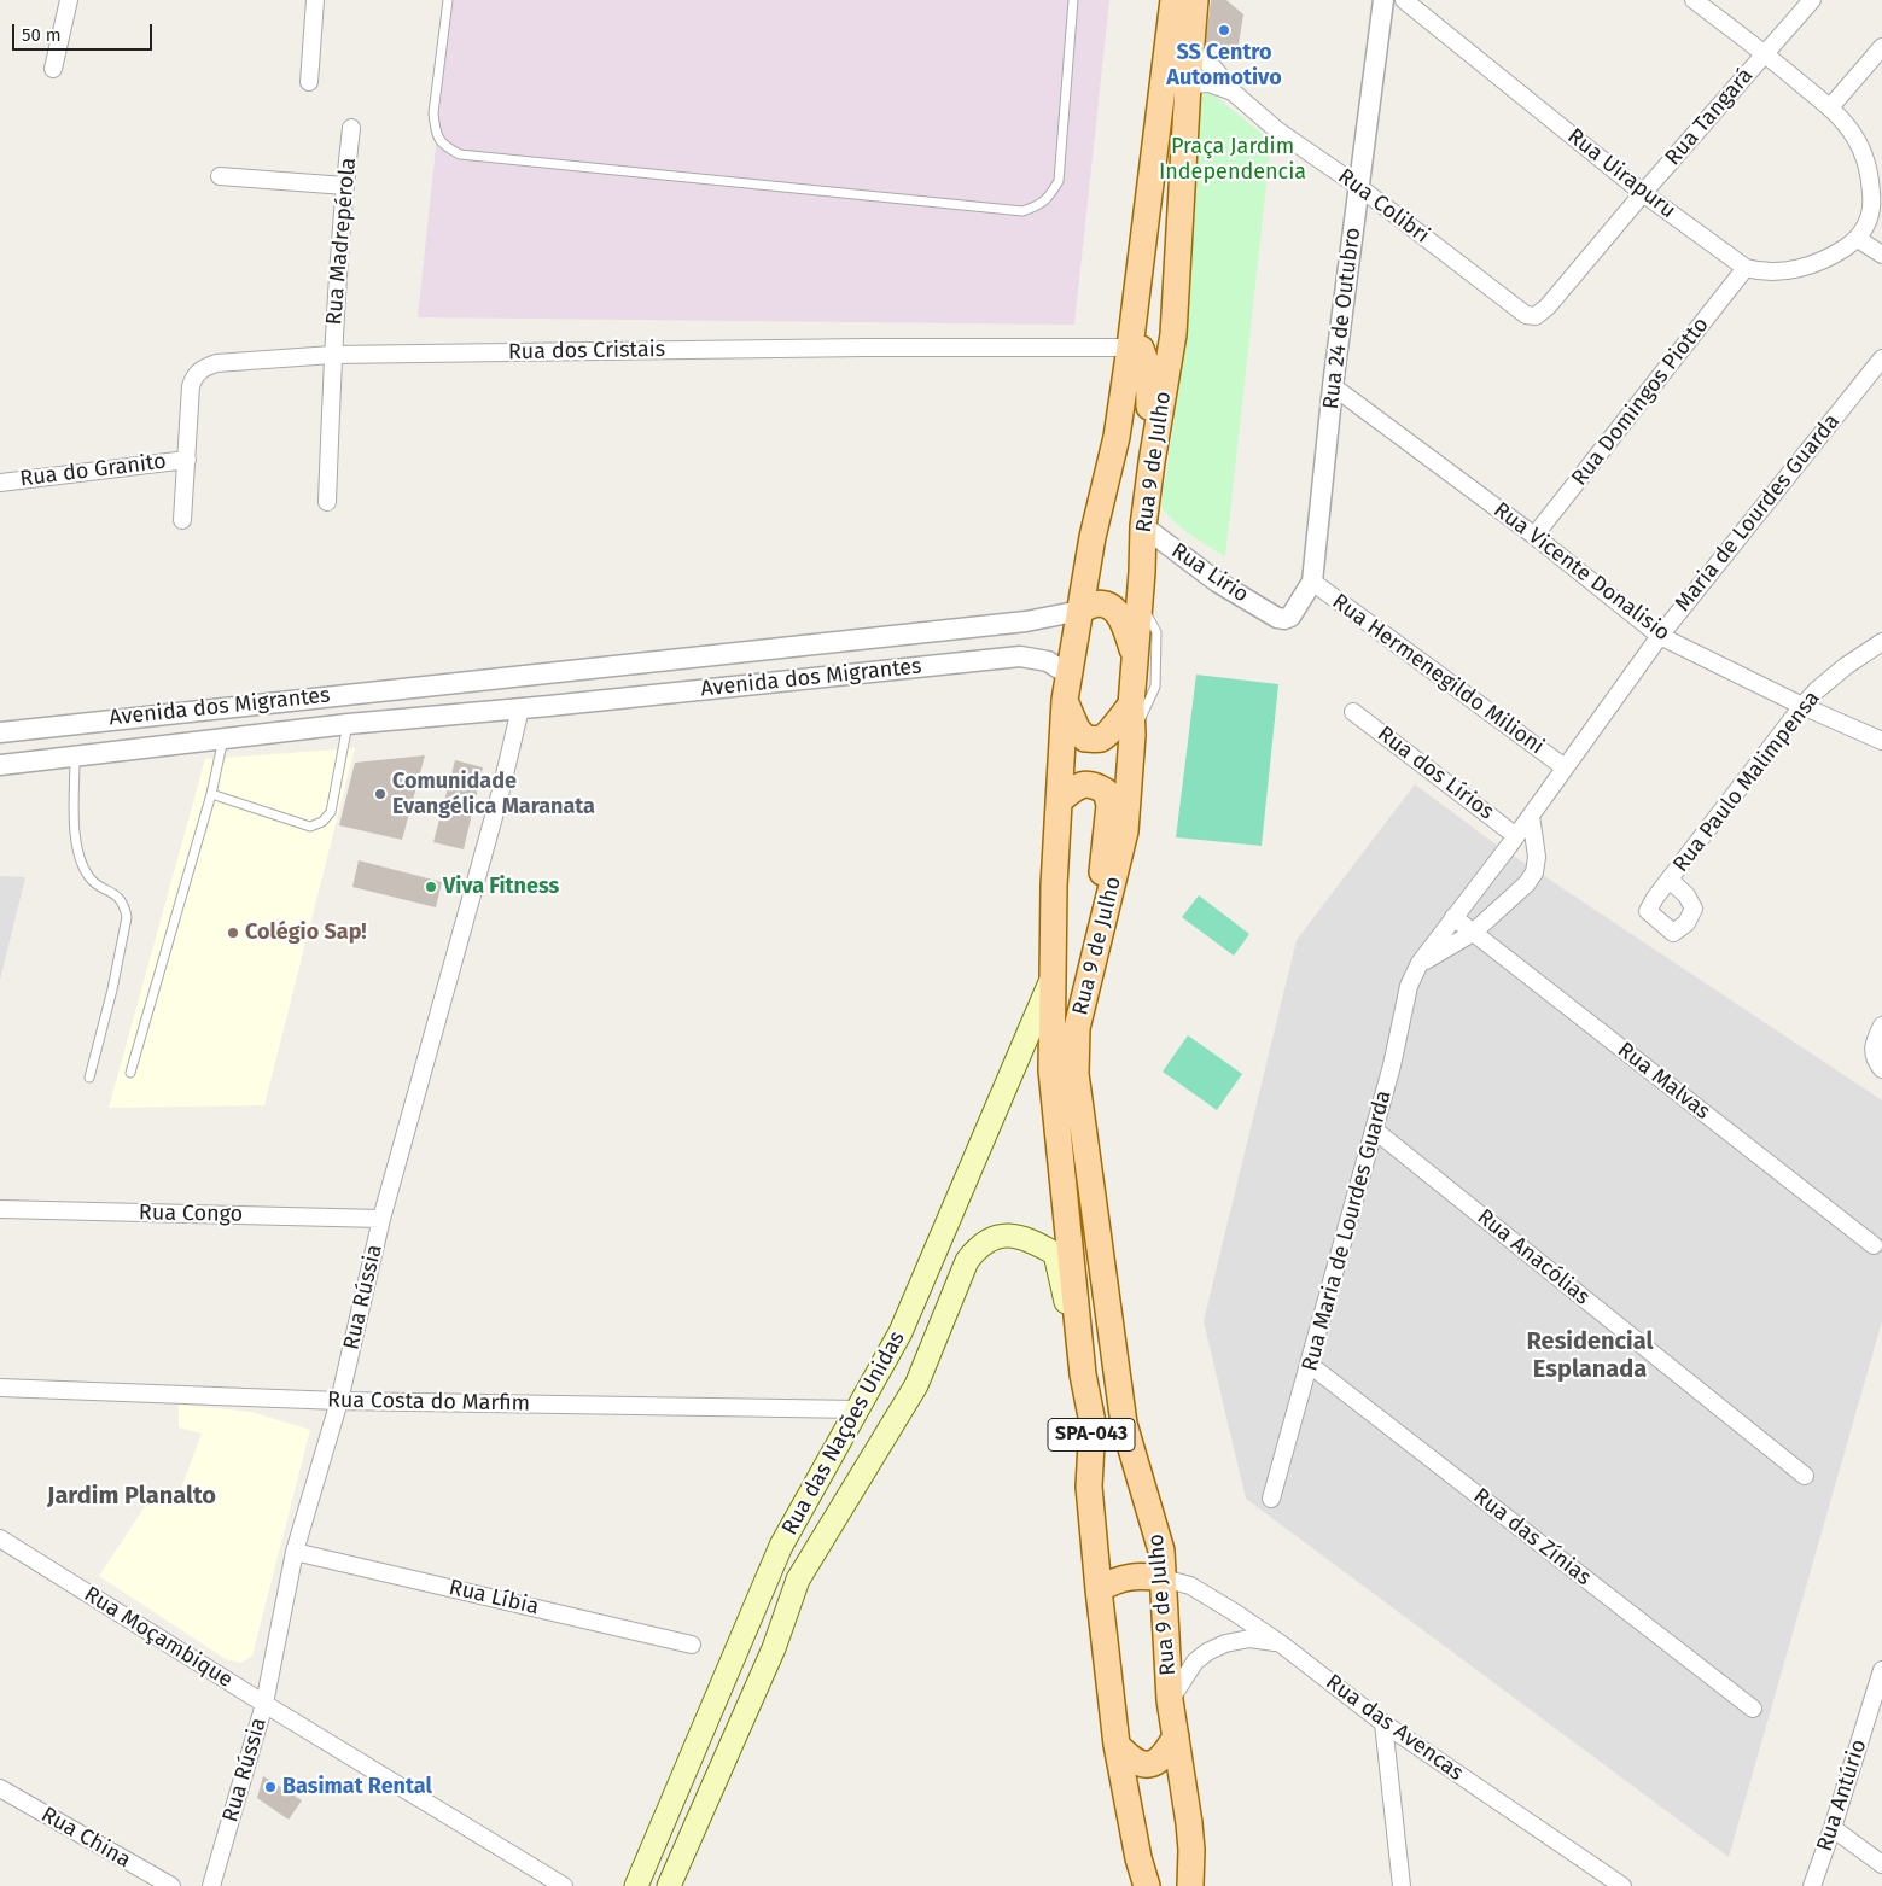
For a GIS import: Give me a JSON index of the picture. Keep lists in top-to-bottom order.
{
  "streets": {
    "main road": ["Rua 9 de Julho", "Rua das Nações Unidas", "SPA-043"],
    "street": [
      "Rua Tangará",
      "Rua Uirapuru",
      "Rua Colibri",
      "Rua Madrepérola",
      "Rua 24 de Outubro",
      "Rua dos Cristais",
      "Rua Domingos Piotto",
      "Rua do Granito",
      "Maria de Lourdes Guarda",
      "Rua Vicente Donalisio",
      "Rua Lirio",
      "Rua Hermenegildo Milioni",
      "Avenida dos Migrantes",
      "Rua dos Lírios",
      "Rua Paulo Malimpensa",
      "Rua Malvas",
      "Rua Congo",
      "Rua Maria de Lourdes Guarda",
      "Rua Anacólias",
      "Rua Rússia",
      "Rua Costa do Marfim",
      "Rua das Zínias",
      "Rua Líbia",
      "Rua Moçambique",
      "Rua das Avencas",
      "Rua Antúrio",
      "Rua China"
    ]
  },
  "crossings": [
    ["Rua Tangará", "Rua Uirapuru"],
    ["Rua Tangará", "Rua Colibri"],
    ["Rua Tangará", "Rua Domingos Piotto"],
    ["Rua Uirapuru", "Rua Domingos Piotto"],
    ["Rua Colibri", "Rua 24 de Outubro"],
    ["Rua Colibri", "Rua 9 de Julho"],
    ["Rua Madrepérola", "Rua dos Cristais"],
    ["Rua 24 de Outubro", "Rua Vicente Donalisio"],
    ["Rua 24 de Outubro", "Rua Lirio"],
    ["Rua 24 de Outubro", "Rua Hermenegildo Milioni"],
    ["Rua dos Cristais", "Rua 9 de Julho"],
    ["Rua dos Cristais", "Rua do Granito"],
    ["Rua Domingos Piotto", "Rua Vicente Donalisio"],
    ["Rua 9 de Julho", "Rua Lirio"],
    ["Rua 9 de Julho", "Avenida dos Migrantes"],
    ["Rua 9 de Julho", "Rua das Nações Unidas"],
    ["Rua 9 de Julho", "Rua das Avencas"],
    ["Maria de Lourdes Guarda", "Rua Vicente Donalisio"],
    ["Maria de Lourdes Guarda", "Rua Hermenegildo Milioni"],
    ["Maria de Lourdes Guarda", "Rua Maria de Lourdes Guarda"],
    ["Rua Vicente Donalisio", "Rua Paulo Malimpensa"],
    ["Avenida dos Migrantes", "Rua Rússia"],
    ["Rua dos Lírios", "Rua Maria de Lourdes Guarda"],
    ["Rua Malvas", "Rua Maria de Lourdes Guarda"],
    ["Rua Congo", "Rua Rússia"],
    ["Rua Maria de Lourdes Guarda", "Rua Anacólias"],
    ["Rua Maria de Lourdes Guarda", "Rua das Zínias"],
    ["Rua Rússia", "Rua Costa do Marfim"],
    ["Rua Rússia", "Rua Líbia"],
    ["Rua Rússia", "Rua Moçambique"],
    ["Rua Costa do Marfim", "Rua das Nações Unidas"]
  ],
  "districts": ["Residencial Esplanada", "Jardim Planalto"],
  "parks": ["Praça Jardim Independencia"],
  "places": [
    "SS Centro Automotivo",
    "Comunidade Evangélica Maranata",
    "Viva Fitness",
    "Colégio Sap!",
    "Basimat Rental"
  ],
  "scale_bar": "50 m"
}
